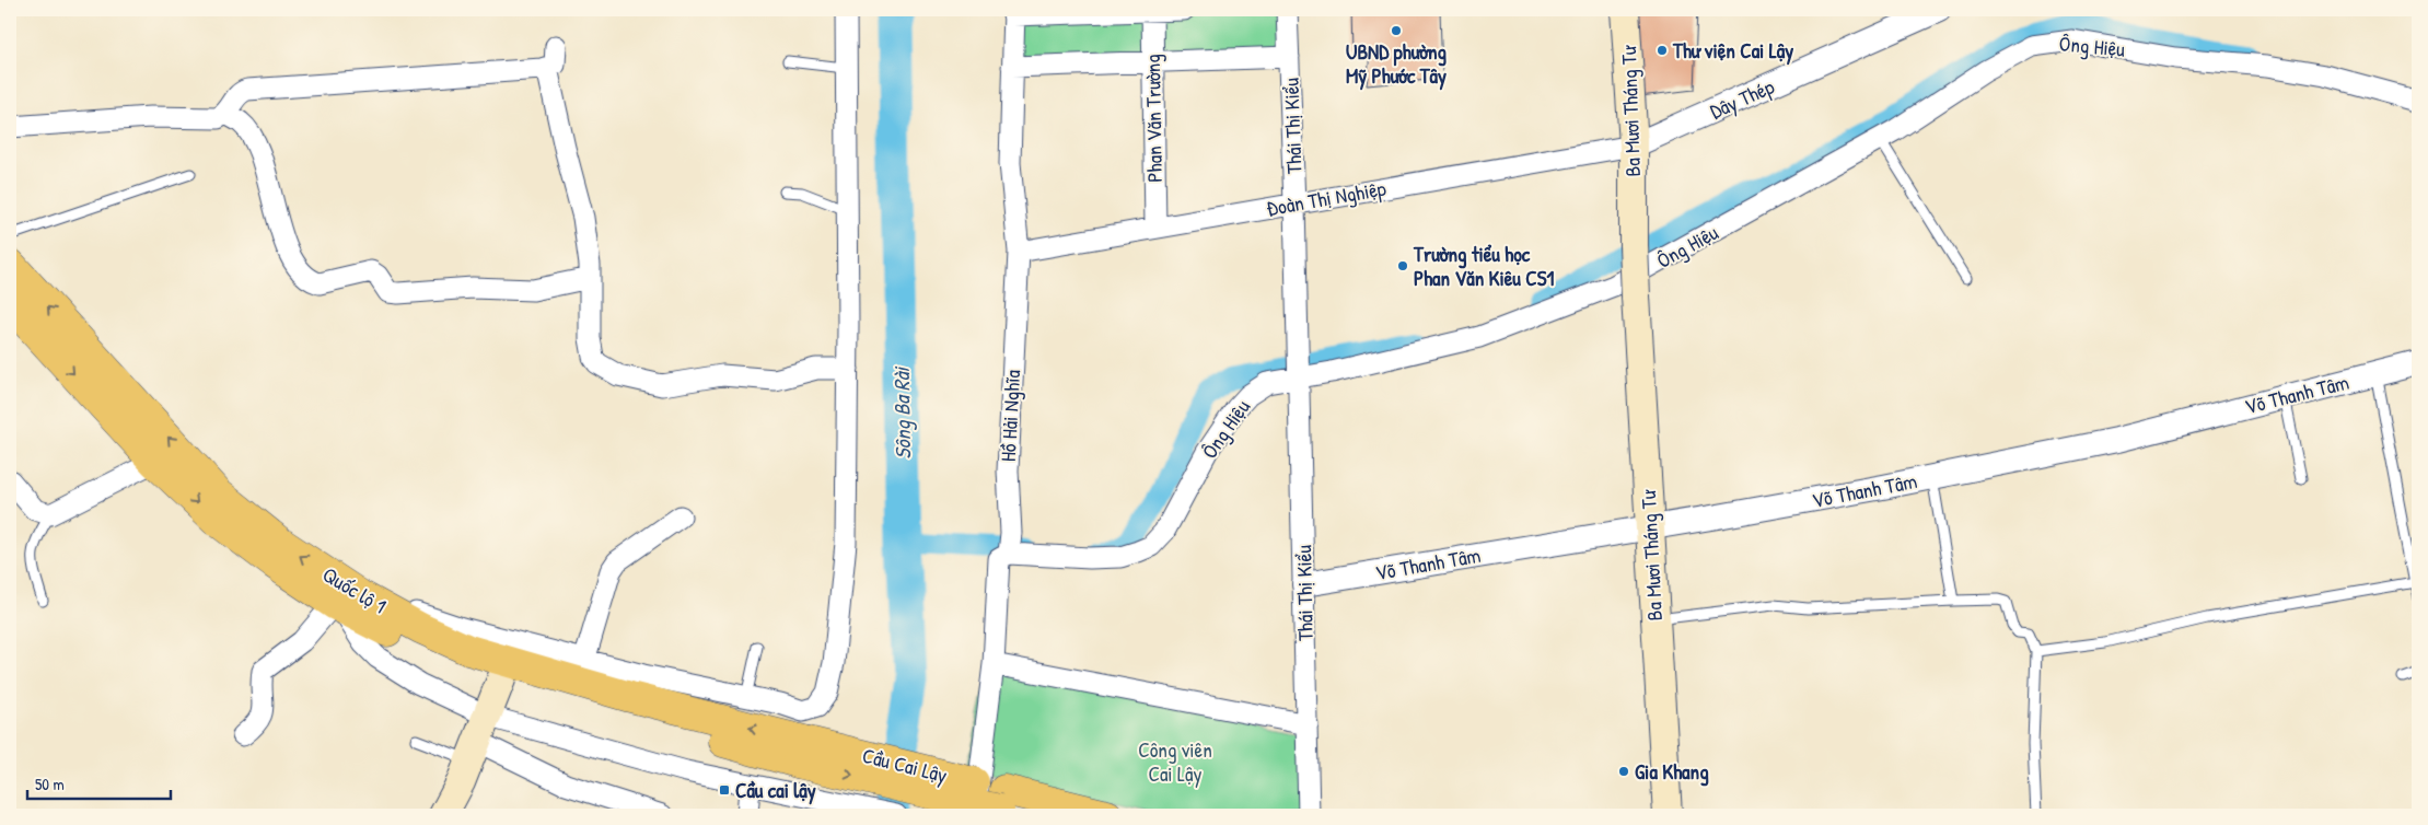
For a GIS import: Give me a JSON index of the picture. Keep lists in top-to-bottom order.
{
  "streets": {
    "main road": ["Ba Mươi Tháng Tư", "Quốc lộ 1", "Cầu Cai Lậy"],
    "street": [
      "Ông Hiệu",
      "Dây Thép",
      "Phan Văn Trường",
      "Thái Thị Kiểu",
      "Đoàn Thị Nghiệp",
      "Võ Thanh Tâm",
      "Hồ Hải Nghĩa"
    ]
  },
  "crossings": [
    ["Ông Hiệu", "Thái Thị Kiểu"],
    ["Ông Hiệu", "Hồ Hải Nghĩa"],
    ["Dây Thép", "Ba Mươi Tháng Tư"],
    ["Dây Thép", "Đoàn Thị Nghiệp"],
    ["Ba Mươi Tháng Tư", "Đoàn Thị Nghiệp"],
    ["Ba Mươi Tháng Tư", "Võ Thanh Tâm"],
    ["Phan Văn Trường", "Đoàn Thị Nghiệp"],
    ["Thái Thị Kiểu", "Đoàn Thị Nghiệp"],
    ["Thái Thị Kiểu", "Võ Thanh Tâm"],
    ["Đoàn Thị Nghiệp", "Hồ Hải Nghĩa"],
    ["Hồ Hải Nghĩa", "Cầu Cai Lậy"],
    ["Quốc lộ 1", "Cầu Cai Lậy"]
  ],
  "water": ["Sông Ba Rài"],
  "parks": ["Công viên Cai Lậy"],
  "places": {
    "other": [
      "UBND phường Mỹ Phước Tây",
      "Thư viện Cai Lậy",
      "Trường tiểu học Phan Văn Kiêu CS1",
      "Gia Khang"
    ],
    "transit": ["Cầu cai lậy"]
  },
  "scale_bar": "50 m"
}
